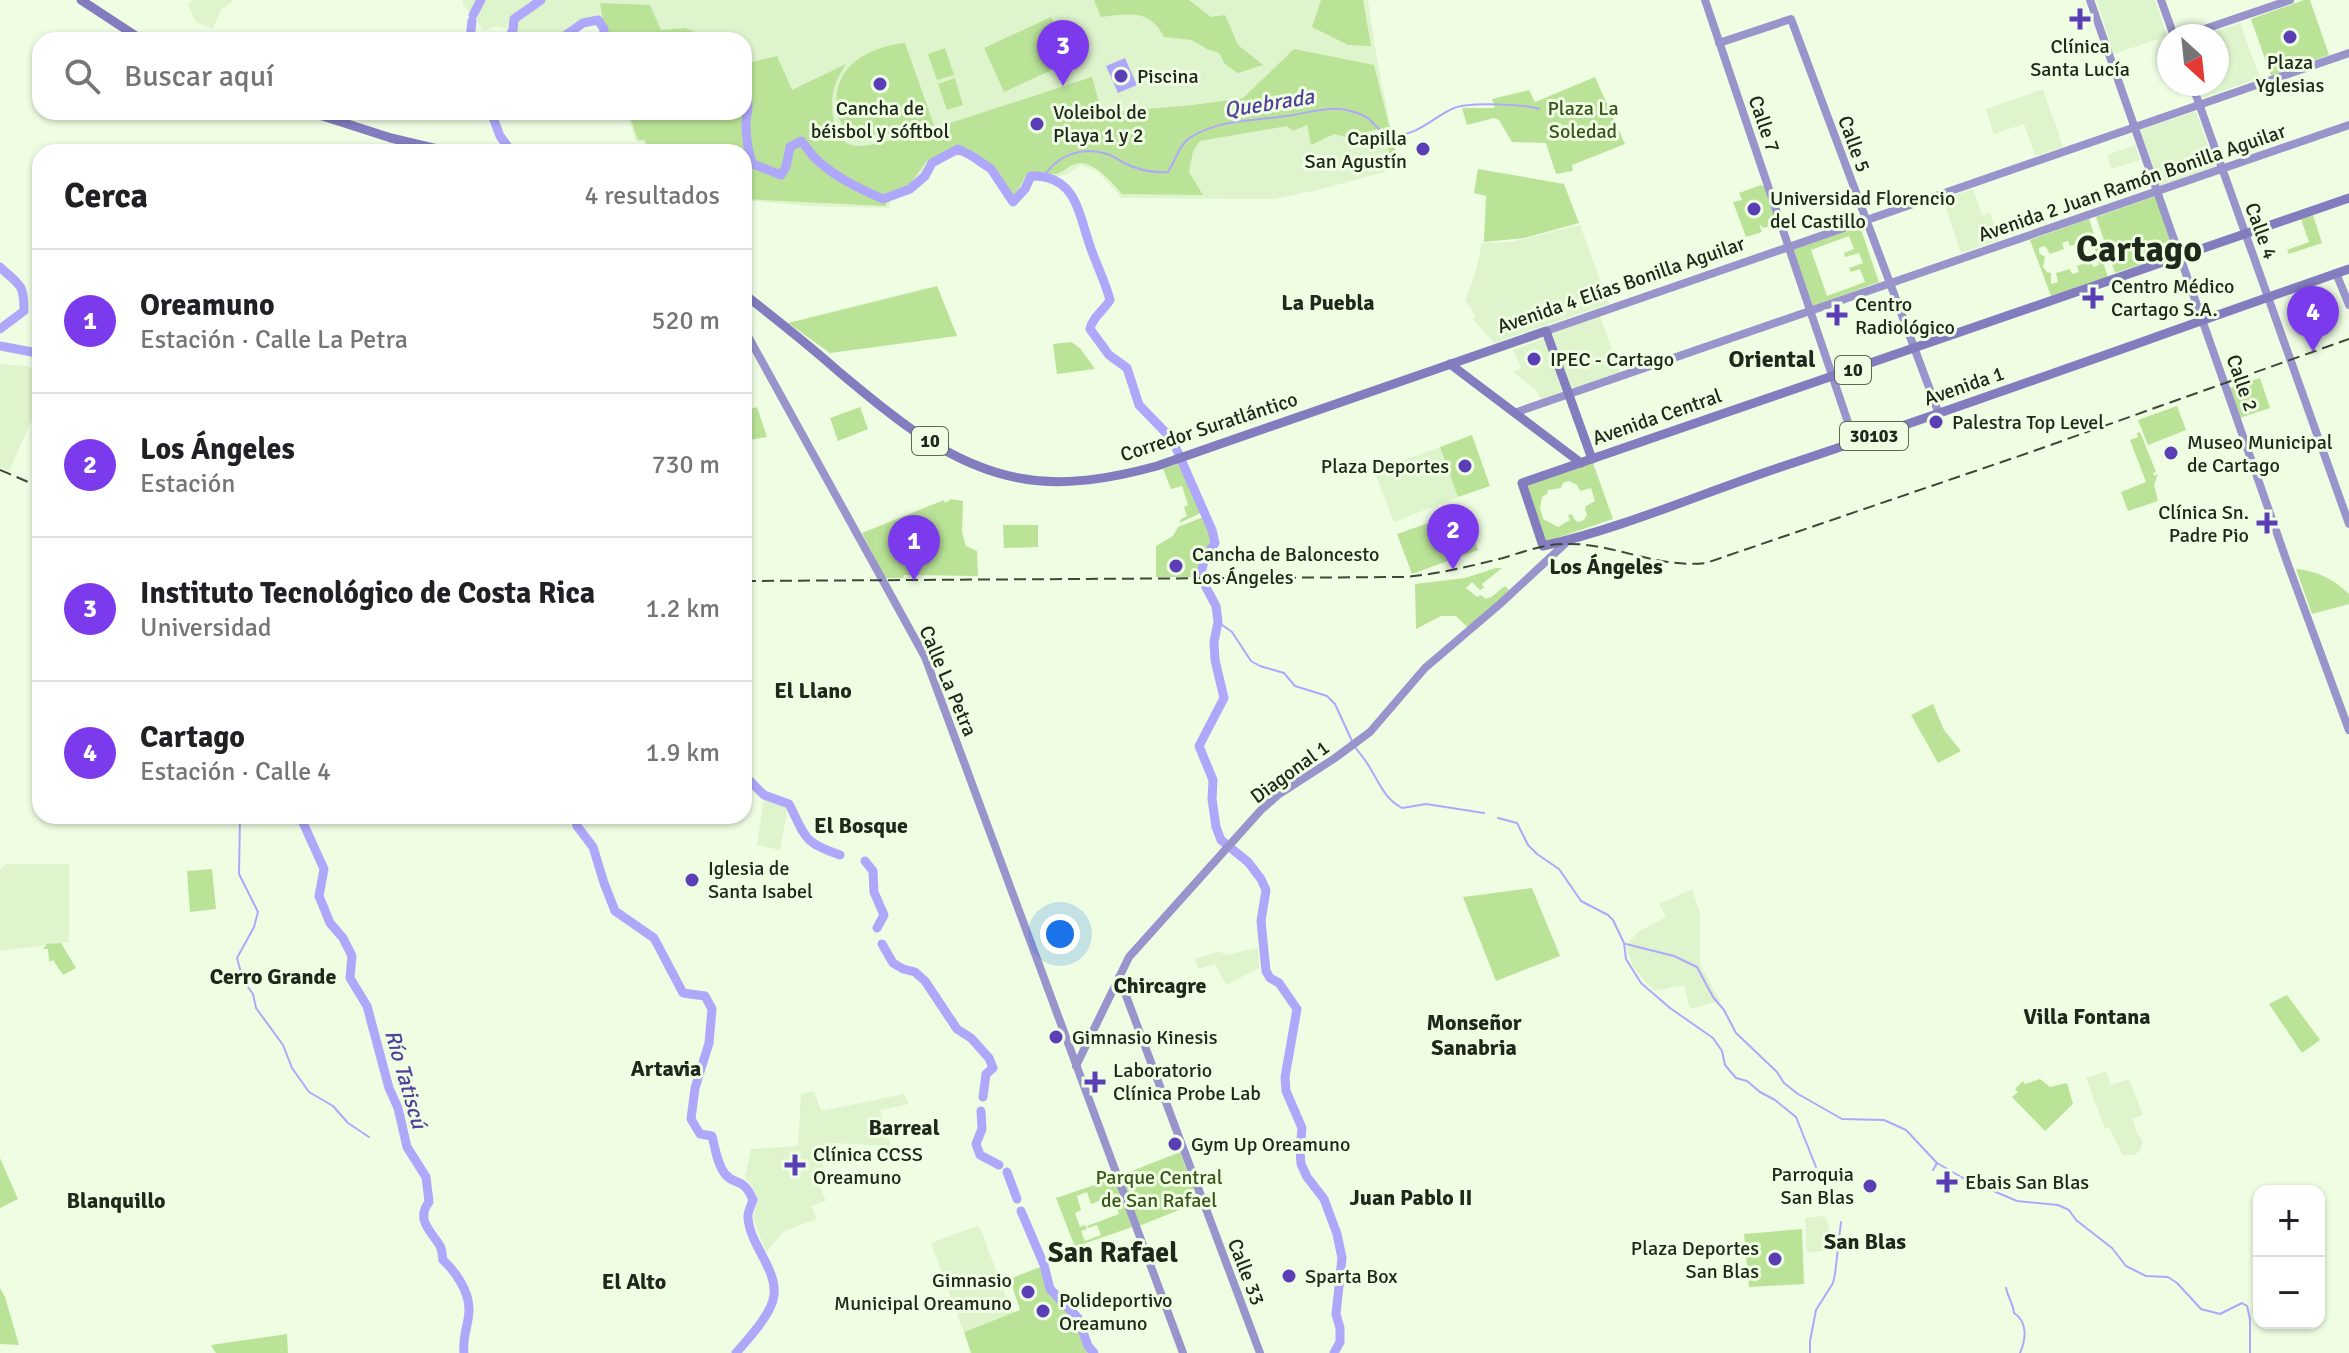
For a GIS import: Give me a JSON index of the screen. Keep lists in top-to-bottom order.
{
  "streets": {
    "main road": [
      "Avenida 4 Elías Bonilla Aguilar",
      "10",
      "Avenida 1",
      "Avenida Central",
      "Corredor Suratlántico",
      "30103"
    ],
    "street": [
      "Calle 7",
      "Calle 5",
      "Avenida 2 Juan Ramón Bonilla Aguilar",
      "Calle 4",
      "Calle 2",
      "Calle La Petra",
      "Diagonal 1",
      "Calle 33"
    ]
  },
  "crossings": [
    ["Calle 7", "Calle 5"],
    ["Calle 7", "Avenida 2 Juan Ramón Bonilla Aguilar"],
    ["Calle 7", "Avenida 4 Elías Bonilla Aguilar"],
    ["Calle 7", "Avenida 1"],
    ["Calle 7", "Avenida Central"],
    ["Calle 5", "Avenida 2 Juan Ramón Bonilla Aguilar"],
    ["Calle 5", "Avenida 4 Elías Bonilla Aguilar"],
    ["Calle 5", "Avenida 1"],
    ["Calle 5", "Avenida Central"],
    ["Avenida 2 Juan Ramón Bonilla Aguilar", "Calle 4"],
    ["Avenida 2 Juan Ramón Bonilla Aguilar", "Calle 2"],
    ["Calle 4", "Avenida 4 Elías Bonilla Aguilar"],
    ["Calle 4", "Avenida 1"],
    ["Calle 4", "Avenida Central"],
    ["Avenida 4 Elías Bonilla Aguilar", "Calle 2"],
    ["Avenida 4 Elías Bonilla Aguilar", "Corredor Suratlántico"],
    ["Calle 2", "Avenida 1"],
    ["Calle 2", "Avenida Central"],
    ["Avenida 1", "Avenida Central"],
    ["Avenida 1", "Diagonal 1"],
    ["Calle La Petra", "Diagonal 1"],
    ["Diagonal 1", "Calle 33"]
  ],
  "districts": [
    "Cartago",
    "La Puebla",
    "Oriental",
    "Los Ángeles",
    "El Llano",
    "El Bosque",
    "Cerro Grande",
    "Chircagre",
    "Villa Fontana",
    "Monseñor Sanabria",
    "Artavia",
    "Barreal",
    "Juan Pablo II",
    "Blanquillo",
    "San Blas",
    "San Rafael",
    "El Alto"
  ],
  "water": ["Quebrada", "Río Tatiscú"],
  "parks": ["Plaza La Soledad", "Parque Central de San Rafael"],
  "places": {
    "health": [
      "Clínica Santa Lucía",
      "Centro Médico Cartago S.A.",
      "Centro Radiológico",
      "Clínica Sn. Padre Pio",
      "Laboratorio Clínica Probe Lab",
      "Clínica CCSS Oreamuno",
      "Ebais San Blas"
    ],
    "other": [
      "Plaza Yglesias",
      "Piscina",
      "Cancha de béisbol y sóftbol",
      "Voleibol de Playa 1 y 2",
      "Capilla San Agustín",
      "Universidad Florencio del Castillo",
      "IPEC - Cartago",
      "Palestra Top Level",
      "Museo Municipal de Cartago",
      "Plaza Deportes",
      "Cancha de Baloncesto Los Ángeles",
      "Iglesia de Santa Isabel",
      "Gimnasio Kinesis",
      "Gym Up Oreamuno",
      "Parroquia San Blas",
      "Plaza Deportes San Blas",
      "Sparta Box",
      "Gimnasio Municipal Oreamuno",
      "Polideportivo Oreamuno"
    ]
  },
  "north": "bottom right",
  "page": {
    "pins": [
      "3",
      "4",
      "2",
      "1"
    ],
    "search": "Buscar aquí",
    "heading": ["Cerca", "4 resultados"],
    "list": [
      {
        "mark": "1",
        "name": "Oreamuno",
        "note": "Estación · Calle La Petra",
        "value": "520 m"
      },
      {
        "mark": "2",
        "name": "Los Ángeles",
        "note": "Estación",
        "value": "730 m"
      },
      {
        "mark": "3",
        "name": "Instituto Tecnológico de Costa Rica",
        "note": "Universidad",
        "value": "1.2 km"
      },
      {
        "mark": "4",
        "name": "Cartago",
        "note": "Estación · Calle 4",
        "value": "1.9 km"
      }
    ],
    "map_buttons": ["+", "−"]
  }
}
